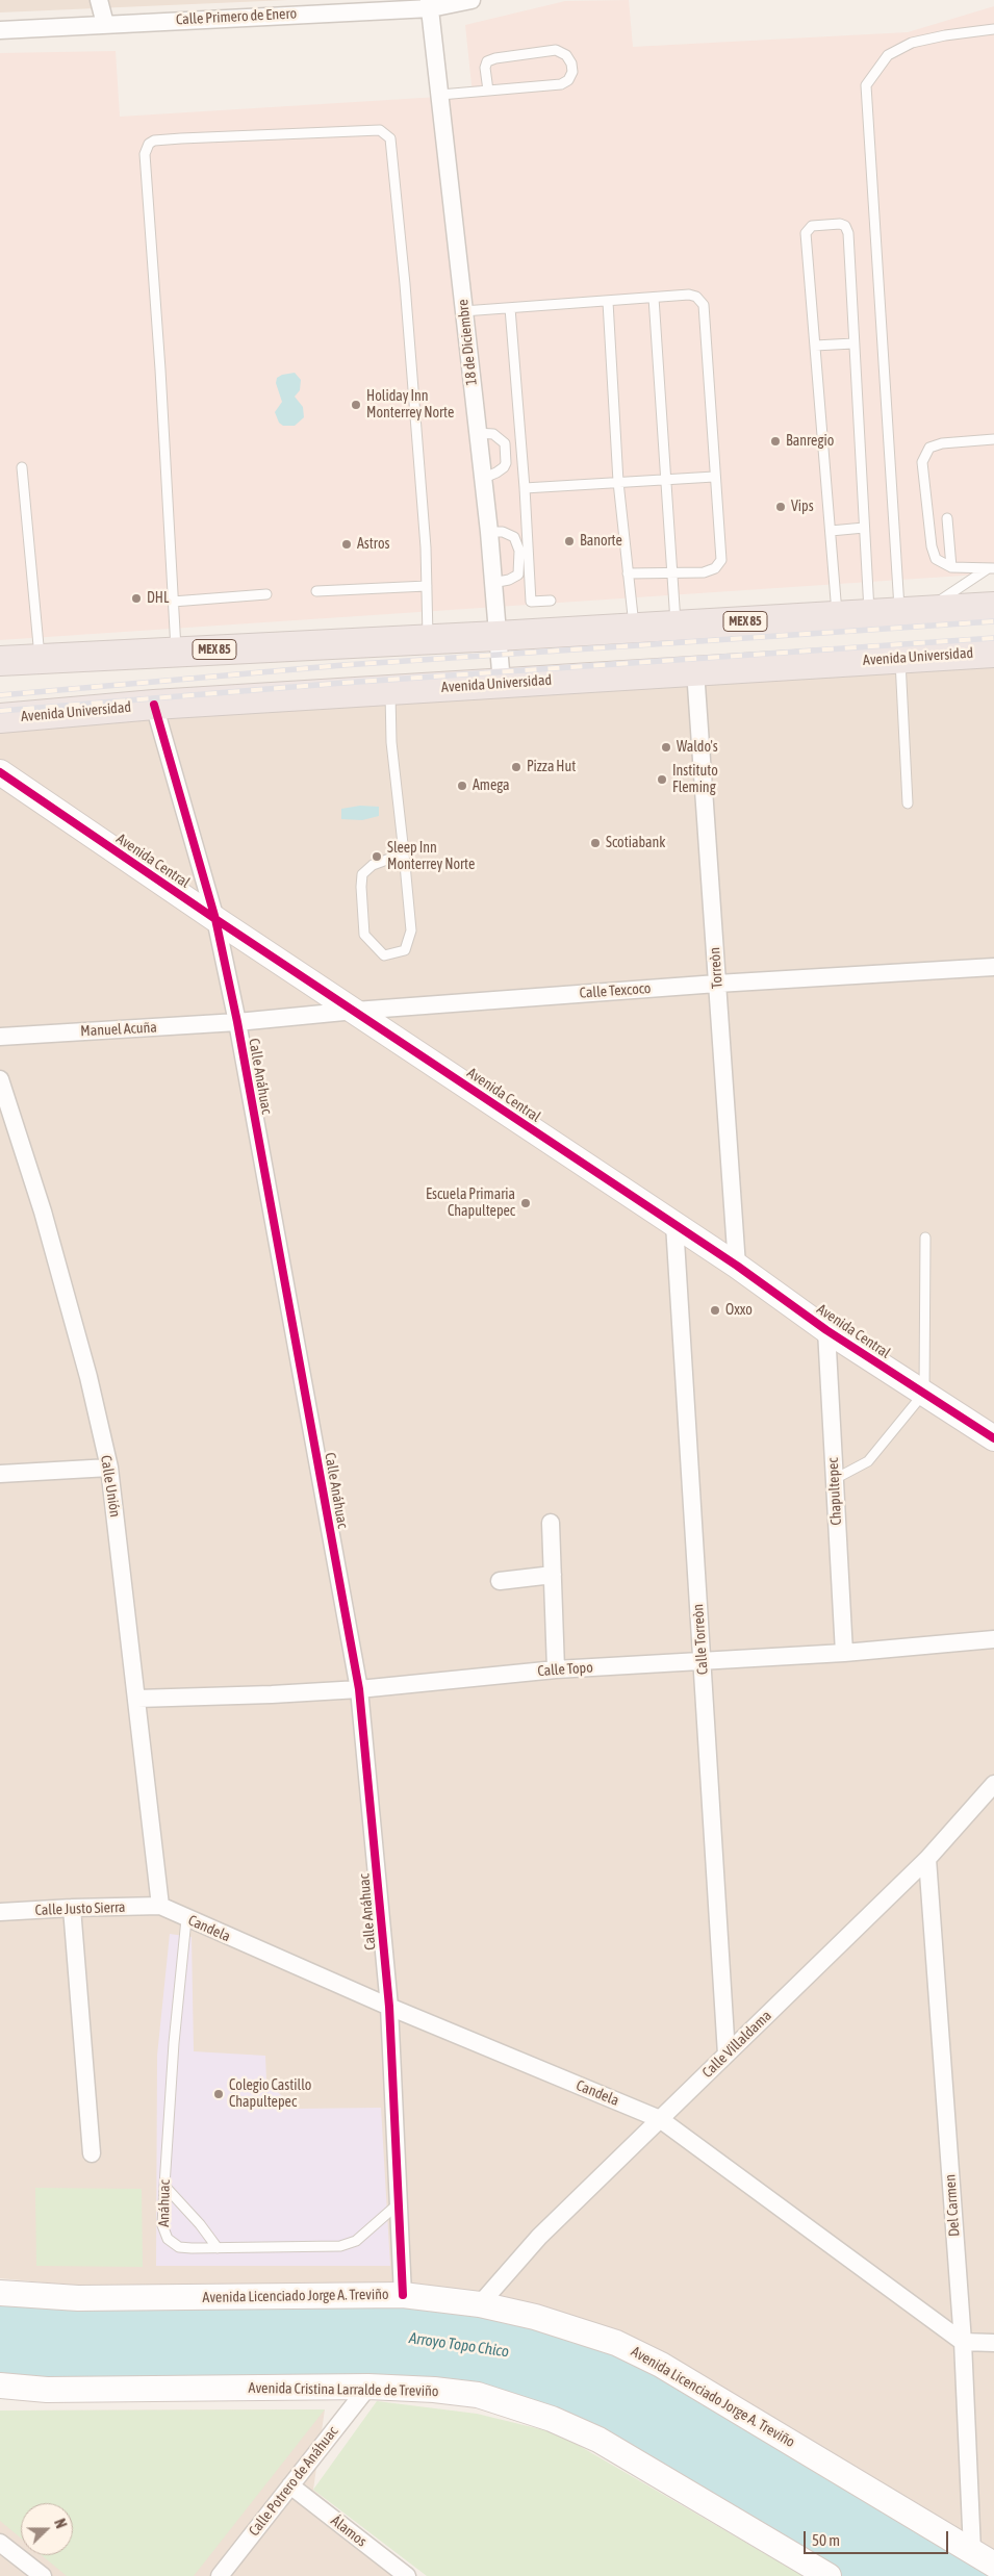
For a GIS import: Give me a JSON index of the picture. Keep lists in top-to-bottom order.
{
  "streets": {
    "highway": ["MEX 85", "Avenida Universidad"],
    "main road": ["Avenida Central", "Avenida Licenciado Jorge A. Treviño", "Avenida Cristina Larralde de Treviño"],
    "street": [
      "Calle Primero de Enero",
      "18 de Diciembre",
      "Torreòn",
      "Calle Texcoco",
      "Manuel Acuña",
      "Calle Anáhuac",
      "Calle Unión",
      "Chapultepec",
      "Calle Torreòn",
      "Calle Topo",
      "Calle Justo Sierra",
      "Candela",
      "Calle Villaldama",
      "Del Carmen",
      "Calle Potrero de Anáhuac",
      "Álamos"
    ],
    "lane": ["Anáhuac"]
  },
  "crossings": [
    ["Calle Primero de Enero", "18 de Diciembre"],
    ["18 de Diciembre", "MEX 85"],
    ["18 de Diciembre", "Avenida Universidad"],
    ["Avenida Universidad", "Torreòn"],
    ["Avenida Universidad", "Calle Anáhuac"],
    ["Avenida Central", "Torreòn"],
    ["Avenida Central", "Calle Texcoco"],
    ["Avenida Central", "Calle Anáhuac"],
    ["Avenida Central", "Chapultepec"],
    ["Avenida Central", "Calle Torreòn"],
    ["Torreòn", "Calle Texcoco"],
    ["Calle Texcoco", "Manuel Acuña"],
    ["Calle Texcoco", "Calle Anáhuac"],
    ["Manuel Acuña", "Calle Anáhuac"],
    ["Calle Anáhuac", "Calle Topo"],
    ["Calle Anáhuac", "Candela"],
    ["Calle Anáhuac", "Anáhuac"],
    ["Calle Anáhuac", "Avenida Licenciado Jorge A. Treviño"],
    ["Calle Unión", "Calle Topo"],
    ["Calle Unión", "Calle Justo Sierra"],
    ["Calle Unión", "Candela"],
    ["Chapultepec", "Calle Topo"],
    ["Calle Torreòn", "Calle Topo"],
    ["Calle Torreòn", "Calle Villaldama"],
    ["Calle Justo Sierra", "Candela"],
    ["Candela", "Calle Villaldama"],
    ["Candela", "Anáhuac"],
    ["Candela", "Del Carmen"],
    ["Calle Villaldama", "Del Carmen"],
    ["Calle Villaldama", "Avenida Licenciado Jorge A. Treviño"],
    ["Del Carmen", "Avenida Licenciado Jorge A. Treviño"],
    ["Avenida Cristina Larralde de Treviño", "Calle Potrero de Anáhuac"],
    ["Calle Potrero de Anáhuac", "Álamos"]
  ],
  "water": ["Arroyo Topo Chico"],
  "places": [
    "Holiday Inn Monterrey Norte",
    "Banregio",
    "Vips",
    "Banorte",
    "Astros",
    "DHL",
    "Waldo's",
    "Pizza Hut",
    "Instituto Fleming",
    "Amega",
    "Scotiabank",
    "Sleep Inn Monterrey Norte",
    "Escuela Primaria Chapultepec",
    "Oxxo",
    "Colegio Castillo Chapultepec"
  ],
  "scale_bar": "50 m",
  "north": "right"
}
